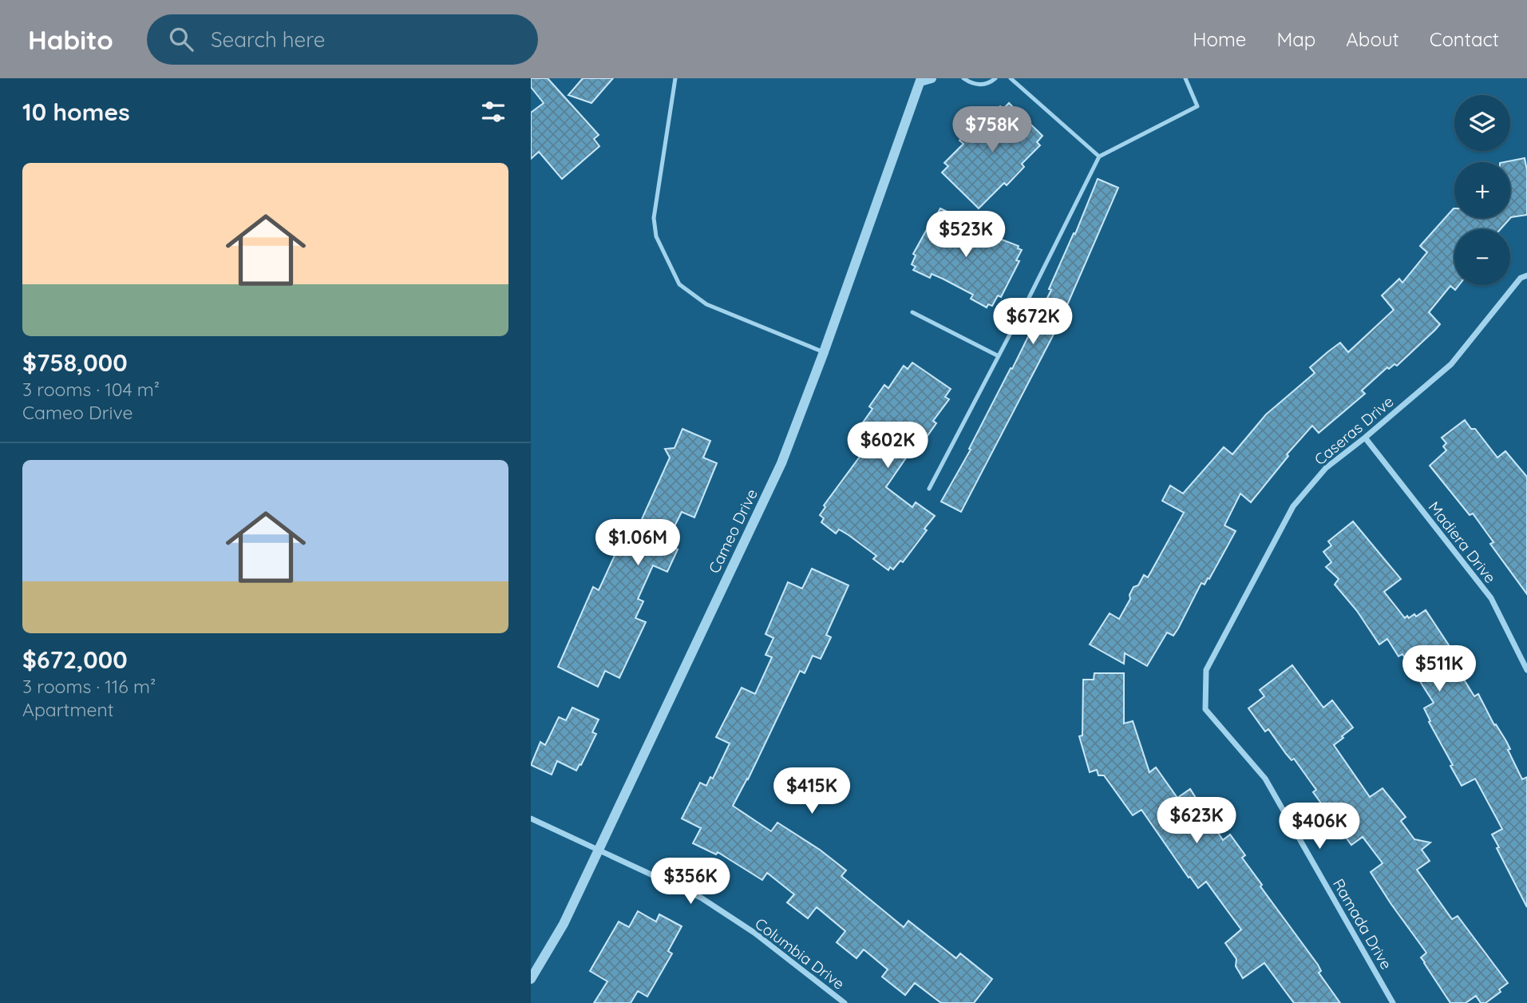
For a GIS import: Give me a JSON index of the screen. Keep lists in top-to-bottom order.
{
  "streets": {
    "street": [
      "Caseras Drive",
      "Cameo Drive",
      "Madiera Drive",
      "Ramada Drive",
      "Columbia Drive"
    ]
  },
  "crossings": [
    ["Caseras Drive", "Madiera Drive"],
    ["Caseras Drive", "Ramada Drive"],
    ["Cameo Drive", "Columbia Drive"]
  ],
  "page": {
    "header": "Habito",
    "search": "Search here",
    "nav": [
      "Home",
      "Map",
      "About",
      "Contact"
    ],
    "heading": "10 homes",
    "map_buttons": ["+", "−"],
    "price": [
      "$758K",
      "$523K",
      "$672K",
      "$602K",
      "$1.06M",
      "$511K",
      "$415K",
      "$623K",
      "$406K",
      "$356K"
    ],
    "list": [
      {
        "name": "$758,000",
        "note": "3 rooms · 104 m² · Cameo Drive"
      },
      {
        "name": "$672,000",
        "note": "3 rooms · 116 m² · Apartment"
      }
    ]
  }
}
